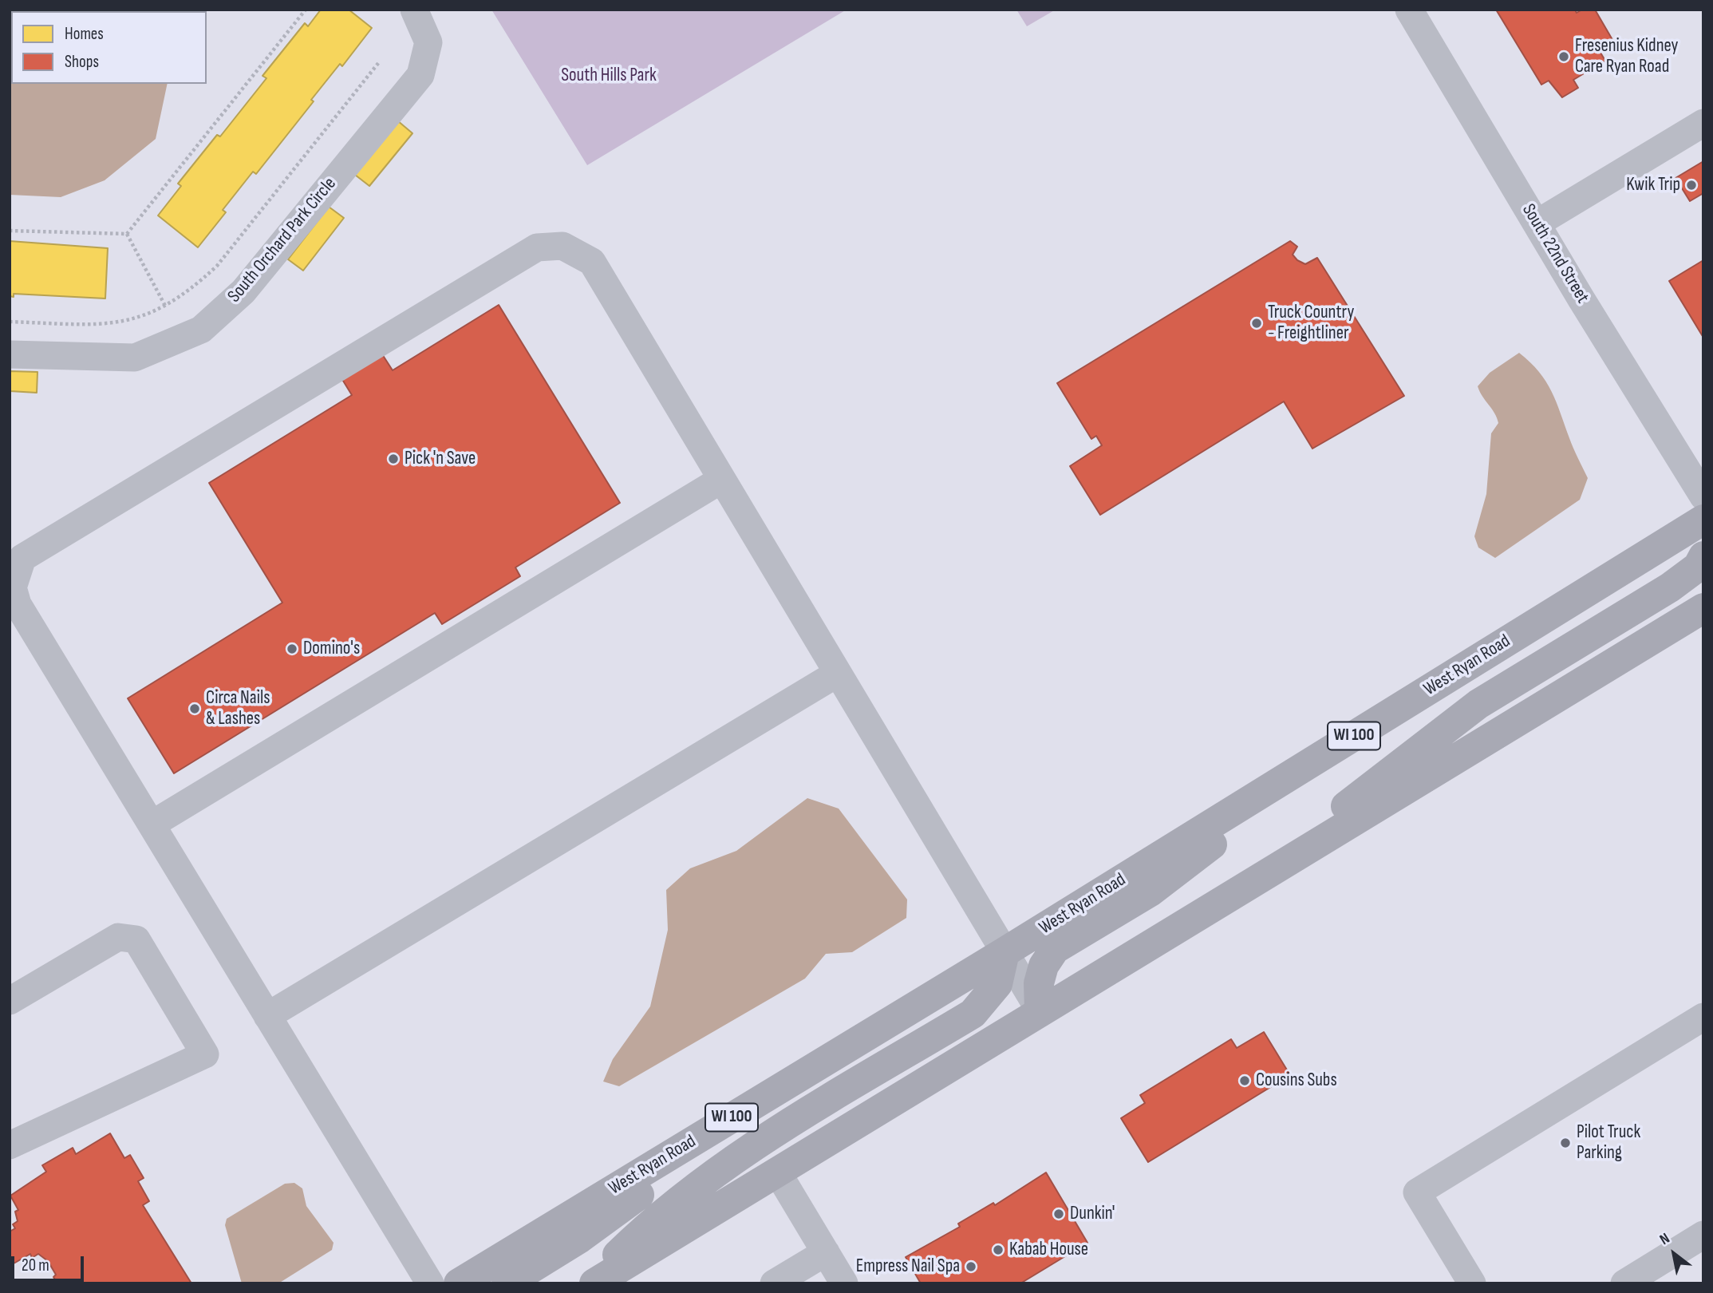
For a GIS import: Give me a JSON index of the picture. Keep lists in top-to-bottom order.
{
  "streets": {
    "main road": ["West Ryan Road", "WI 100"],
    "street": ["South Orchard Park Circle", "South 22nd Street"]
  },
  "parks": ["South Hills Park"],
  "places": [
    "Fresenius Kidney Care Ryan Road",
    "Kwik Trip",
    "Truck Country - Freightliner",
    "Pick 'n Save",
    "Domino's",
    "Circa Nails & Lashes",
    "Cousins Subs",
    "Pilot Truck Parking",
    "Dunkin'",
    "Kabab House",
    "Empress Nail Spa"
  ],
  "legend": ["Homes", "Shops"],
  "scale_bar": "20 m",
  "north": "top left"
}
